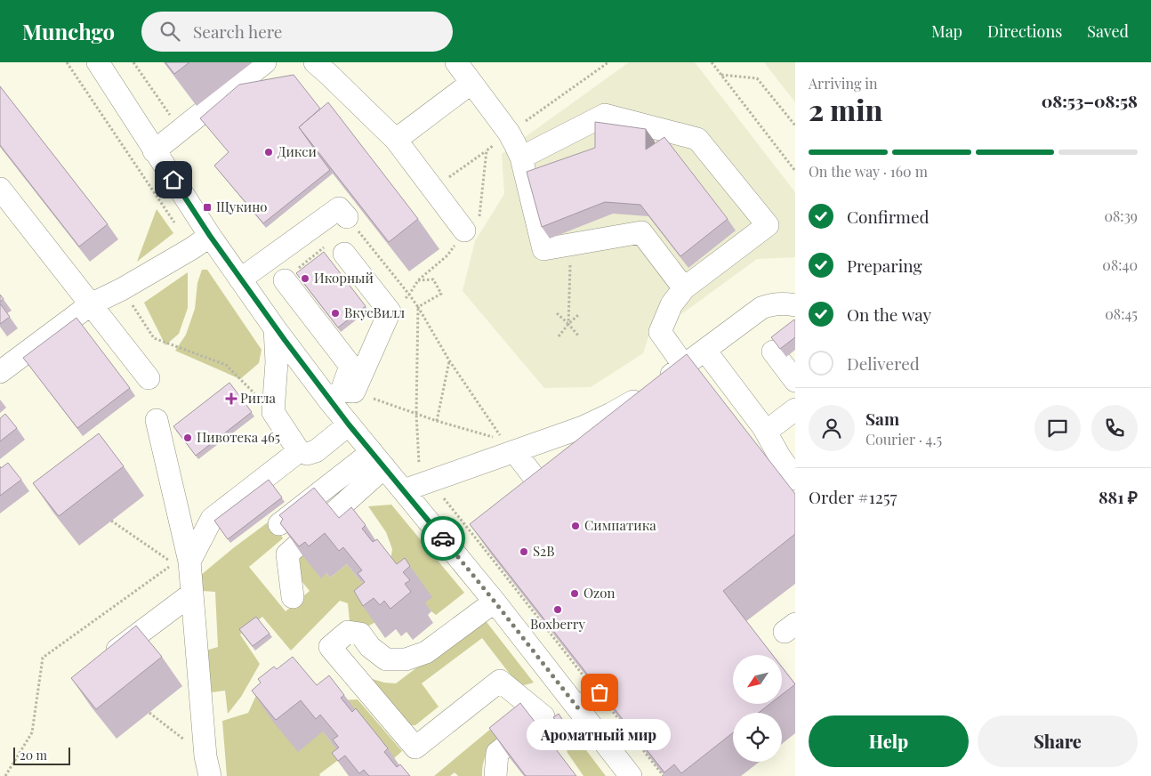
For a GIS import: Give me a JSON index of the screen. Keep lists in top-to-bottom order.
{
  "places": {
    "other": [
      "Дикси",
      "Икорный",
      "ВкусВилл",
      "Пивотека 465",
      "Симпатика",
      "S2B",
      "Ozon",
      "Boxberry",
      "Ароматный мир"
    ],
    "transit": ["Щукино"],
    "health": ["Ригла"]
  },
  "scale_bar": "20 m",
  "north": "bottom left",
  "page": {
    "header": "Munchgo",
    "search": "Search here",
    "nav": ["Map", "Directions", "Saved"],
    "heading": ["2 min", "Arriving in", "08:53–08:58"],
    "panel": [
      "Sam",
      "Courier · 4.5",
      "Order #1257",
      "881 ₽"
    ],
    "bar": "On the way · 160 m",
    "list": [
      ["Confirmed", "08:39"],
      ["Preparing", "08:40"],
      ["On the way", "08:45"],
      "Delivered"
    ],
    "buttons": ["Help", "Share"],
    "bubble": "Ароматный мир",
    "scale": "20 m"
  }
}
